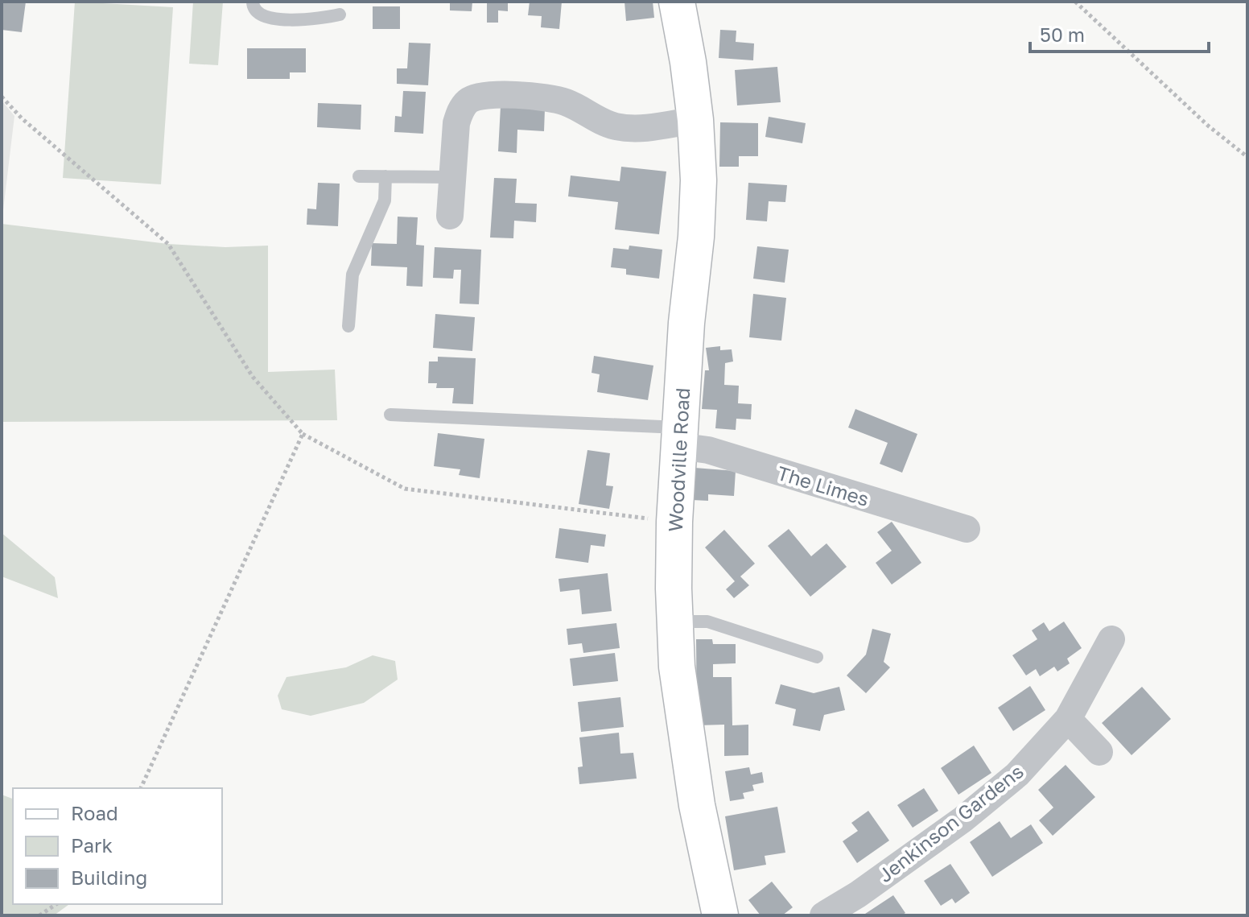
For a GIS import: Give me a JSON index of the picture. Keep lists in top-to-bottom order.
{
  "streets": {
    "main road": ["Woodville Road"],
    "street": ["The Limes", "Jenkinson Gardens"]
  },
  "crossings": [
    ["Woodville Road", "The Limes"]
  ],
  "legend": ["Road", "Park", "Building"],
  "scale_bar": "50 m"
}
